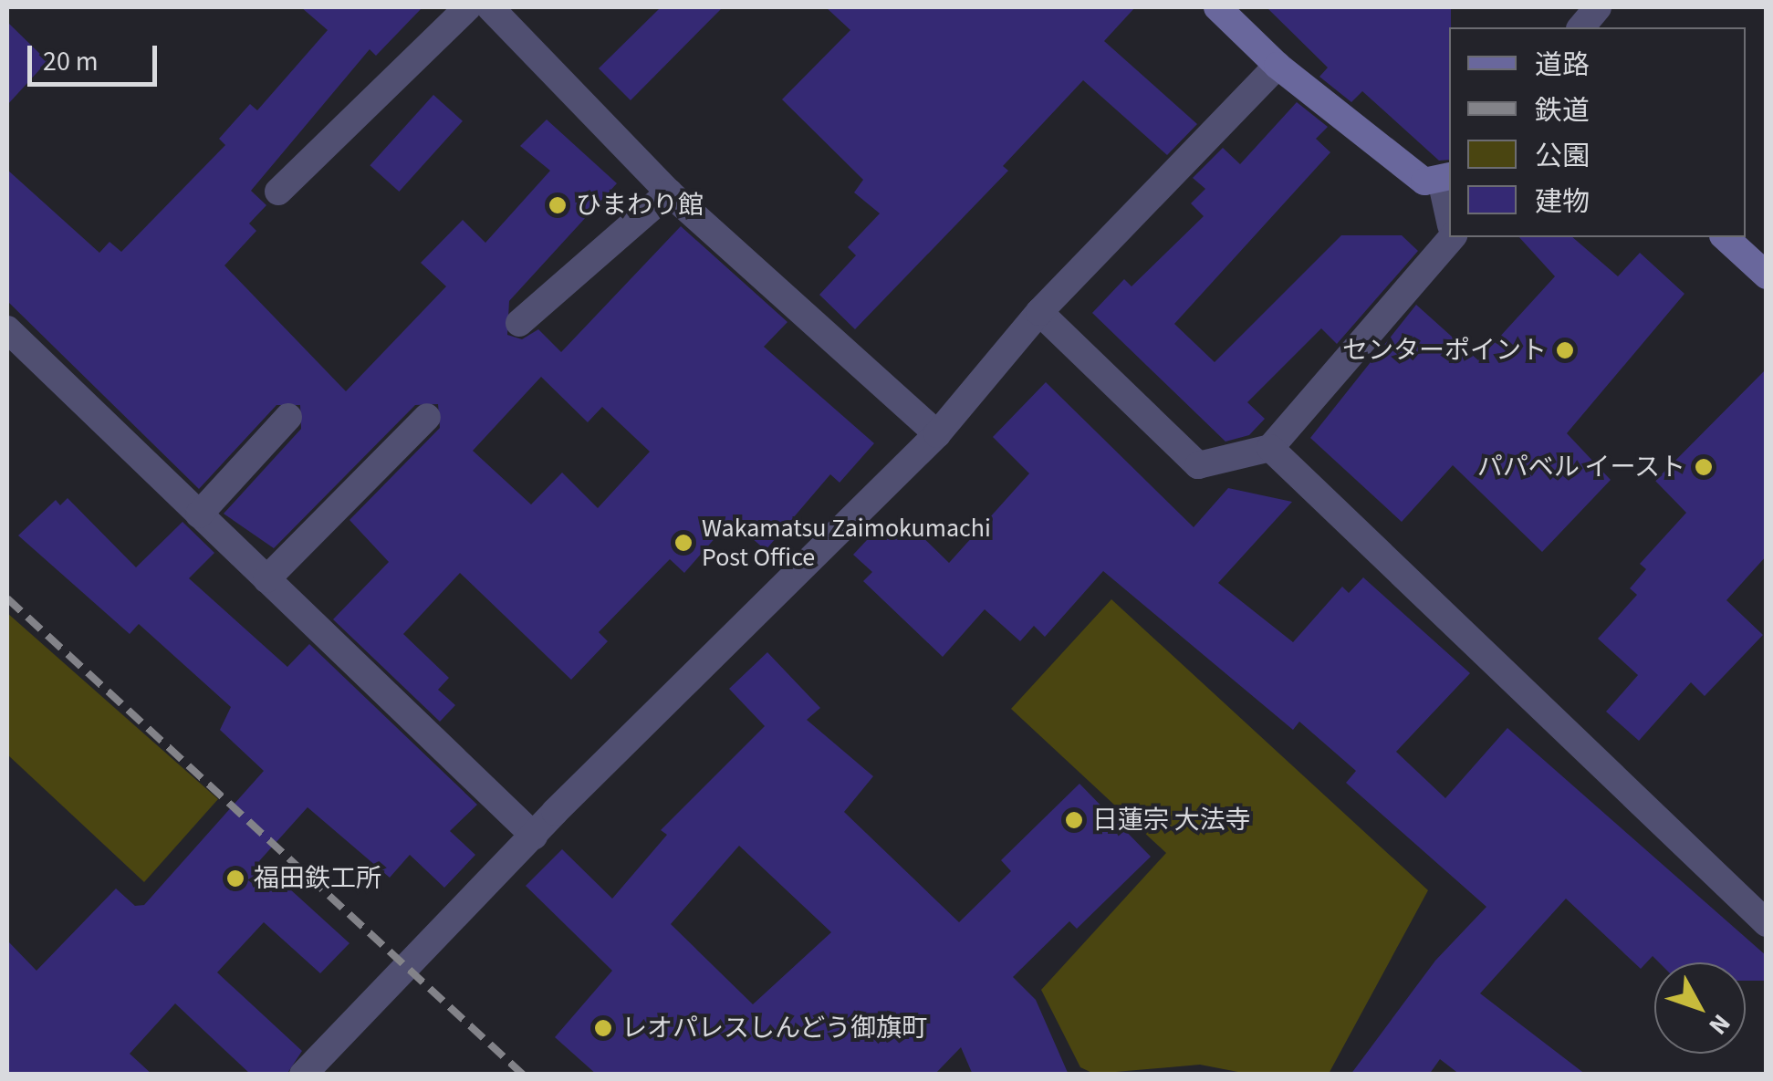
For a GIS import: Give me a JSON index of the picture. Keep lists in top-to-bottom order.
{
  "places": [
    "ひまわり館",
    "センターポイント",
    "パパベル イースト",
    "Wakamatsu Zaimokumachi Post Office",
    "日蓮宗 大法寺",
    "福田鉄工所",
    "レオパレスしんどう御旗町"
  ],
  "legend": [
    "道路",
    "鉄道",
    "公園",
    "建物"
  ],
  "scale_bar": "20 m",
  "north": "bottom right"
}
